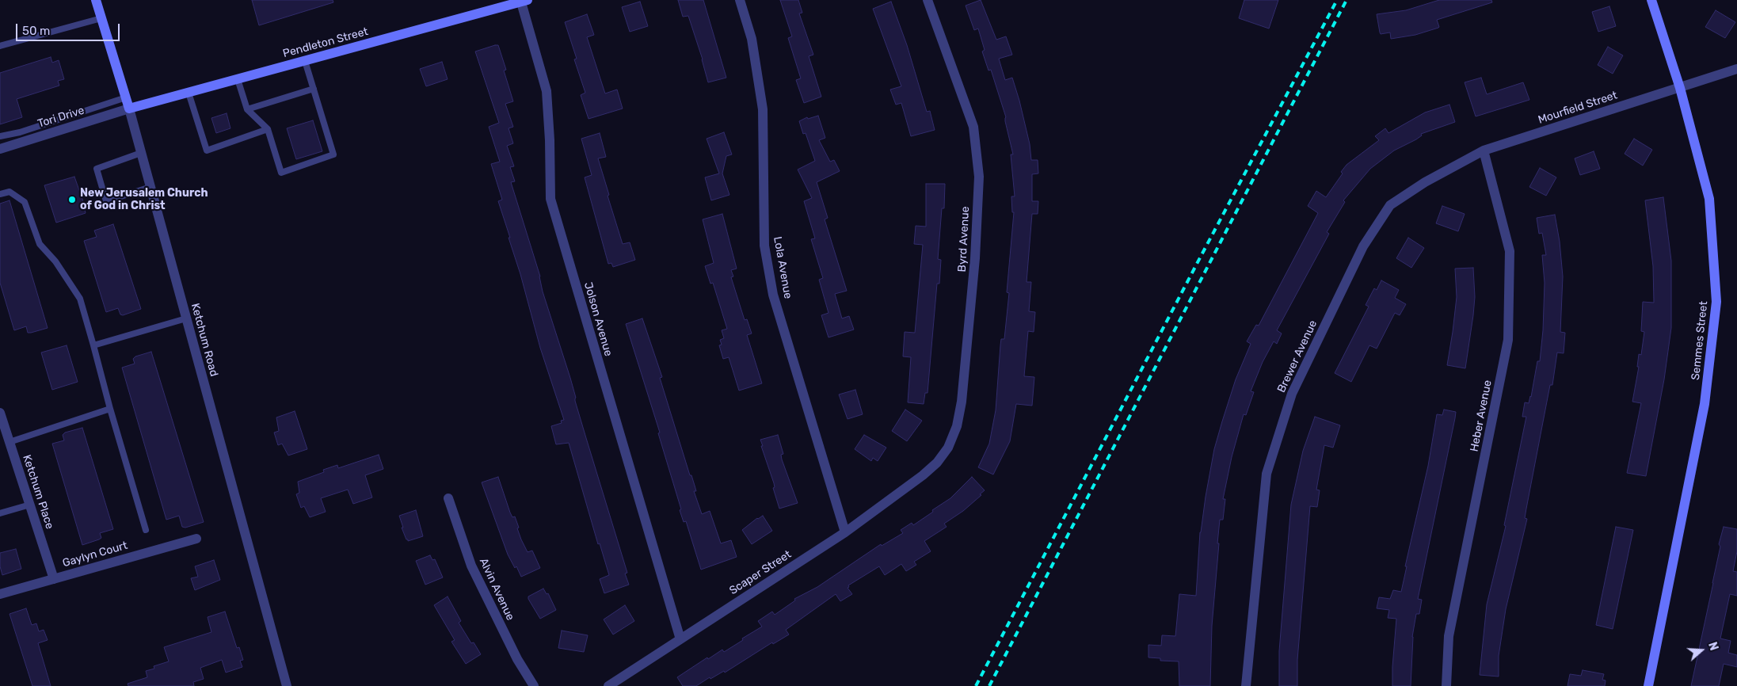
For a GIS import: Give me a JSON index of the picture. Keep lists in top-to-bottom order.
{
  "streets": {
    "main road": ["Pendleton Street", "Ketchum Road", "Semmes Street"],
    "street": [
      "Mourfield Street",
      "Tori Drive",
      "Byrd Avenue",
      "Lola Avenue",
      "Jolson Avenue",
      "Brewer Avenue",
      "Heber Avenue",
      "Ketchum Place",
      "Gaylyn Court",
      "Scaper Street",
      "Alvin Avenue"
    ]
  },
  "crossings": [
    ["Pendleton Street", "Tori Drive"],
    ["Pendleton Street", "Jolson Avenue"],
    ["Pendleton Street", "Ketchum Road"],
    ["Mourfield Street", "Semmes Street"],
    ["Mourfield Street", "Brewer Avenue"],
    ["Mourfield Street", "Heber Avenue"],
    ["Tori Drive", "Ketchum Road"],
    ["Byrd Avenue", "Scaper Street"],
    ["Lola Avenue", "Scaper Street"],
    ["Jolson Avenue", "Scaper Street"],
    ["Brewer Avenue", "Heber Avenue"],
    ["Ketchum Place", "Gaylyn Court"]
  ],
  "places": ["New Jerusalem Church of God in Christ"],
  "scale_bar": "50 m",
  "north": "right"
}
